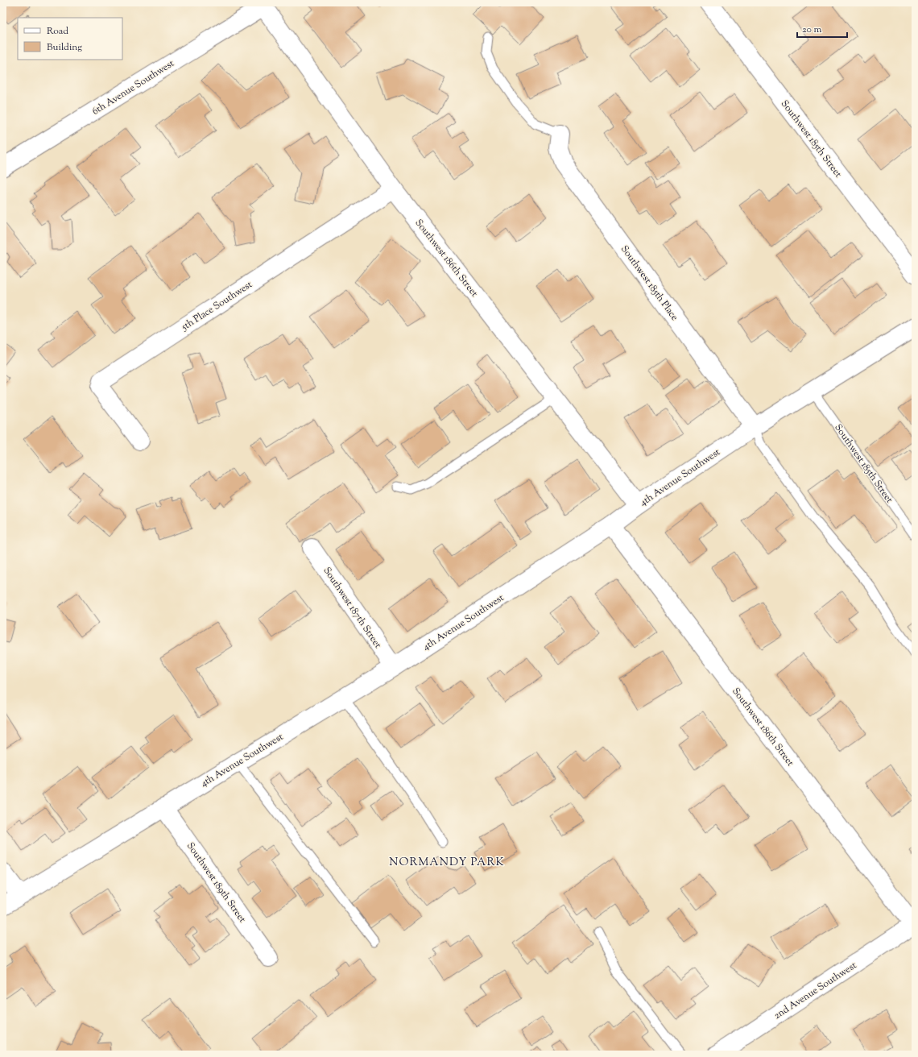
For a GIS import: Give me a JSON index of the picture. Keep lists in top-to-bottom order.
{
  "streets": {
    "street": [
      "6th Avenue Southwest",
      "Southwest 185th Street",
      "Southwest 186th Street",
      "Southwest 185th Place",
      "5th Place Southwest",
      "4th Avenue Southwest",
      "Southwest 187th Street",
      "Southwest 189th Street",
      "2nd Avenue Southwest"
    ]
  },
  "crossings": [
    ["6th Avenue Southwest", "Southwest 186th Street"],
    ["Southwest 185th Street", "4th Avenue Southwest"],
    ["Southwest 186th Street", "5th Place Southwest"],
    ["Southwest 186th Street", "4th Avenue Southwest"],
    ["Southwest 186th Street", "2nd Avenue Southwest"],
    ["Southwest 185th Place", "4th Avenue Southwest"],
    ["4th Avenue Southwest", "Southwest 187th Street"],
    ["4th Avenue Southwest", "Southwest 189th Street"]
  ],
  "districts": ["NORMANDY PARK"],
  "legend": ["Road", "Building"],
  "scale_bar": "20 m"
}
